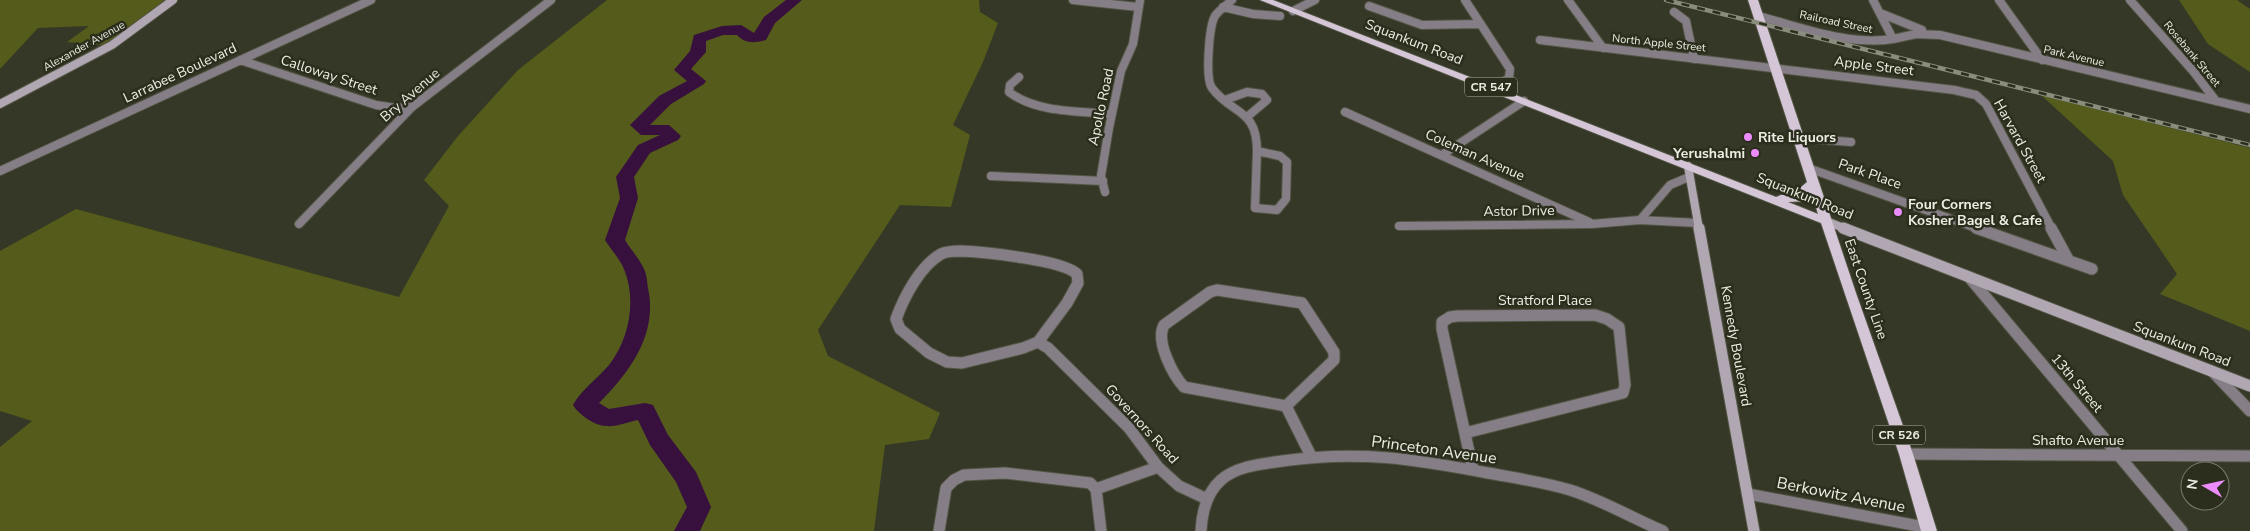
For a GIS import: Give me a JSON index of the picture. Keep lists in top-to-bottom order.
{
  "streets": {
    "main road": [
      "Squankum Road",
      "CR 547",
      "East County Line",
      "CR 526"
    ],
    "street": [
      "Railroad Street",
      "North Apple Street",
      "Alexander Avenue",
      "Rosebank Street",
      "Park Avenue",
      "Apple Street",
      "Larrabee Boulevard",
      "Calloway Street",
      "Bry Avenue",
      "Apollo Road",
      "Harvard Street",
      "Coleman Avenue",
      "Park Place",
      "Astor Drive",
      "Stratford Place",
      "Kennedy Boulevard",
      "13th Street",
      "Governors Road",
      "Shafto Avenue",
      "Princeton Avenue",
      "Berkowitz Avenue"
    ]
  },
  "crossings": [
    ["Railroad Street", "Park Avenue"],
    ["Railroad Street", "East County Line"],
    ["Squankum Road", "East County Line"],
    ["Squankum Road", "Kennedy Boulevard"],
    ["Squankum Road", "13th Street"],
    ["North Apple Street", "Apple Street"],
    ["North Apple Street", "East County Line"],
    ["Rosebank Street", "Park Avenue"],
    ["Apple Street", "Harvard Street"],
    ["Apple Street", "East County Line"],
    ["Larrabee Boulevard", "Calloway Street"],
    ["Calloway Street", "Bry Avenue"],
    ["Harvard Street", "Park Place"],
    ["Coleman Avenue", "Astor Drive"],
    ["Park Place", "East County Line"],
    ["Astor Drive", "Kennedy Boulevard"],
    ["East County Line", "Shafto Avenue"],
    ["East County Line", "Berkowitz Avenue"],
    ["Stratford Place", "Princeton Avenue"],
    ["Kennedy Boulevard", "Berkowitz Avenue"],
    ["13th Street", "Shafto Avenue"],
    ["Governors Road", "Princeton Avenue"]
  ],
  "places": ["Rite Liquors", "Yerushalmi", "Four Corners Kosher Bagel & Cafe"],
  "north": "left"
}
